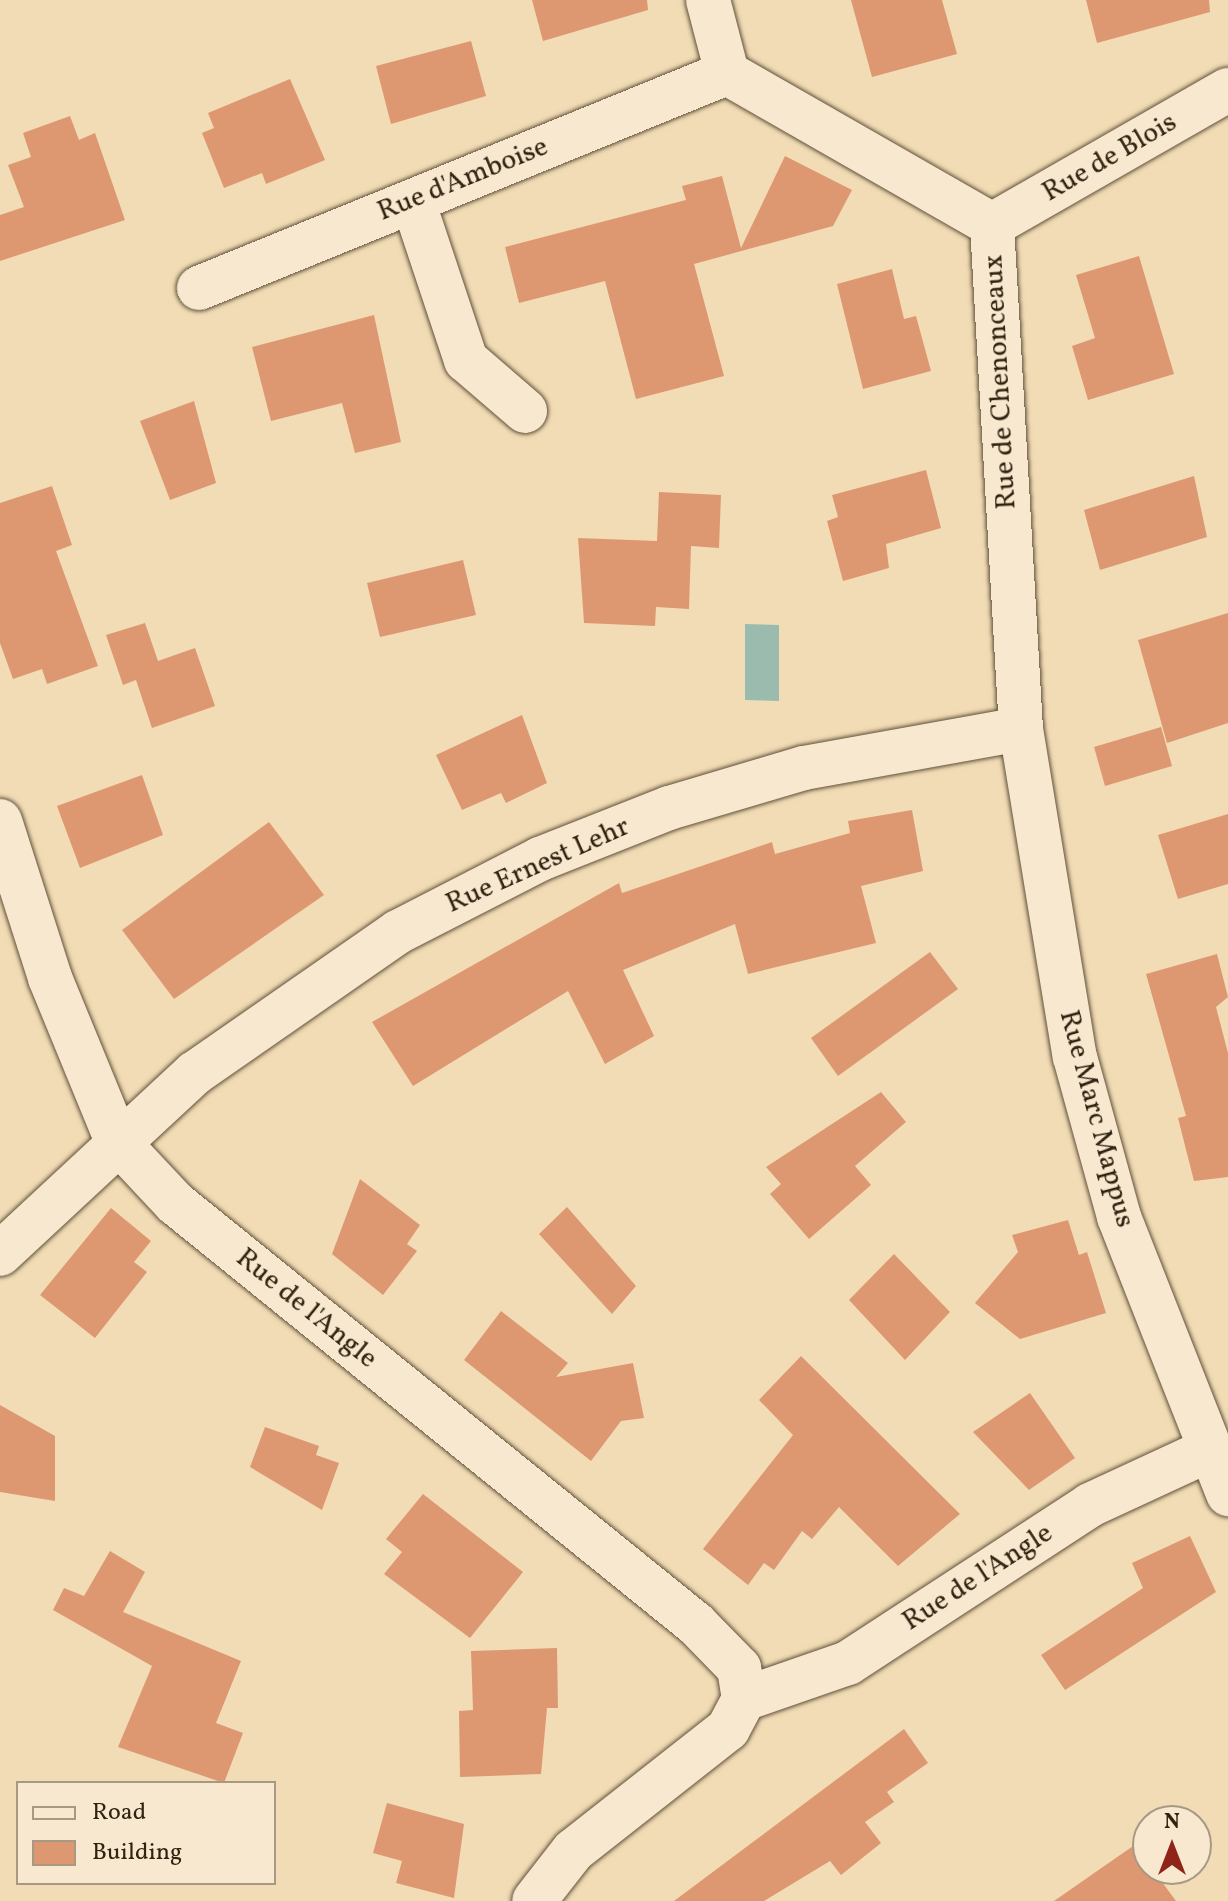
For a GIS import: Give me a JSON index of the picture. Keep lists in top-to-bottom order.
{
  "streets": {
    "street": [
      "Rue de Blois",
      "Rue d'Amboise",
      "Rue de Chenonceaux",
      "Rue Ernest Lehr",
      "Rue Marc Mappus",
      "Rue de l'Angle"
    ]
  },
  "crossings": [
    ["Rue de Blois", "Rue de Chenonceaux"],
    ["Rue d'Amboise", "Rue de Chenonceaux"],
    ["Rue de Chenonceaux", "Rue Ernest Lehr"],
    ["Rue de Chenonceaux", "Rue Marc Mappus"],
    ["Rue Ernest Lehr", "Rue Marc Mappus"],
    ["Rue Ernest Lehr", "Rue de l'Angle"],
    ["Rue Marc Mappus", "Rue de l'Angle"]
  ],
  "legend": ["Road", "Building"],
  "north": "top"
}
